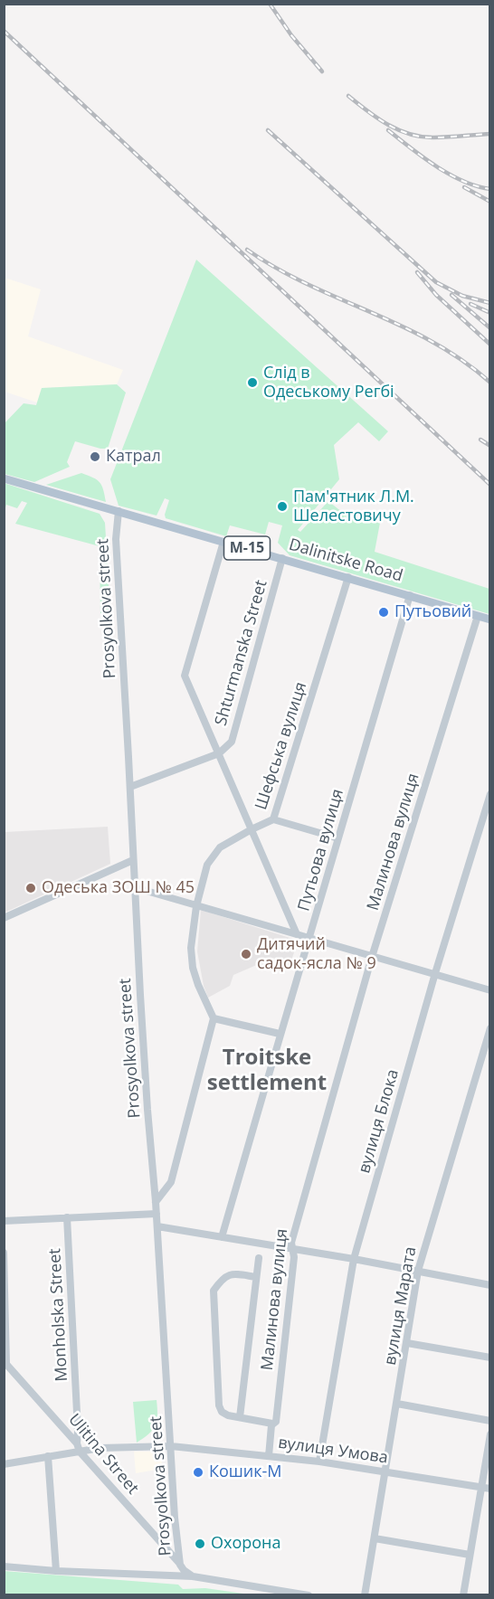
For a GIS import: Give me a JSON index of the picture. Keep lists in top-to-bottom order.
{
  "streets": {
    "main road": ["М-15", "Dalinitske Road"],
    "street": [
      "Prosyolkova street",
      "Shturmanska Street",
      "Шефська вулиця",
      "Малинова вулиця",
      "Путьова вулиця",
      "вулиця Блока",
      "вулиця Марата",
      "Monholska Street",
      "вулиця Умова",
      "Ulitina Street"
    ]
  },
  "crossings": [
    ["Dalinitske Road", "Prosyolkova street"],
    ["Dalinitske Road", "Shturmanska Street"],
    ["Dalinitske Road", "Шефська вулиця"],
    ["Dalinitske Road", "Малинова вулиця"],
    ["Dalinitske Road", "Путьова вулиця"],
    ["Prosyolkova street", "вулиця Умова"],
    ["Prosyolkova street", "Ulitina Street"],
    ["Малинова вулиця", "вулиця Умова"],
    ["вулиця Блока", "вулиця Умова"],
    ["вулиця Марата", "вулиця Умова"],
    ["Monholska Street", "Ulitina Street"],
    ["вулиця Умова", "Ulitina Street"]
  ],
  "districts": ["Troitske settlement"],
  "places": [
    "Слід в Одеському Регбі",
    "Катрал",
    "Пам'ятник Л.М. Шелестовичу",
    "Путьовий",
    "Одеська ЗОШ № 45",
    "Дитячий садок-ясла № 9",
    "Кошик-М",
    "Охорона"
  ]
}
